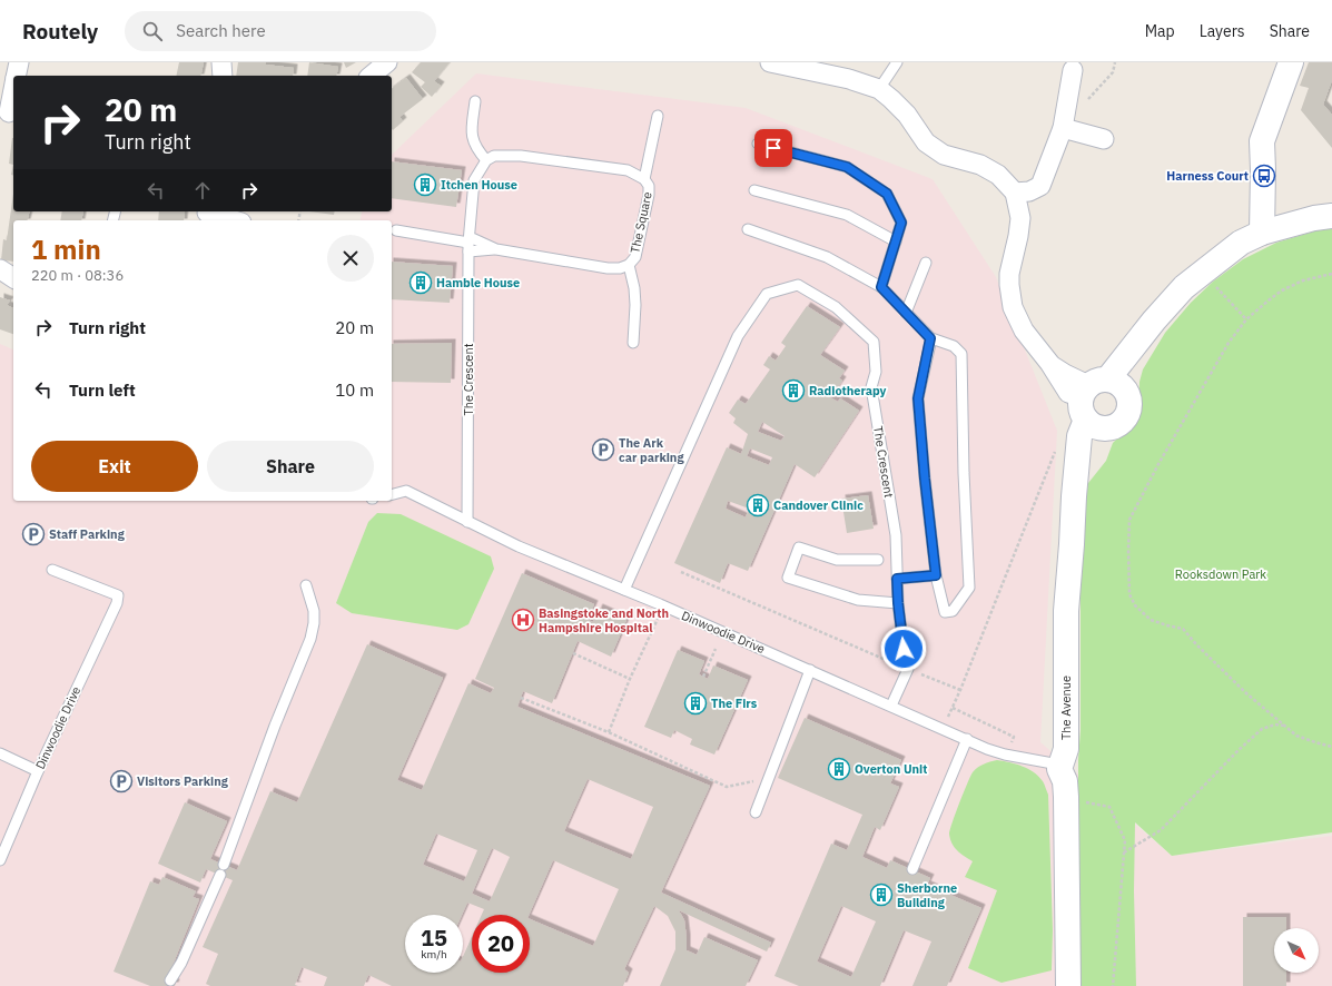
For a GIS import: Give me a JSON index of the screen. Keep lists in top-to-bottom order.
{
  "streets": {
    "street": ["The Avenue"],
    "lane": ["The Square", "The Crescent", "Dinwoodie Drive"]
  },
  "crossings": [
    ["The Square", "The Crescent"],
    ["The Crescent", "Dinwoodie Drive"],
    ["Dinwoodie Drive", "The Avenue"]
  ],
  "parks": ["Rooksdown Park"],
  "places": {
    "bus stop": ["Harness Court"],
    "building": [
      "Itchen House",
      "Hamble House",
      "Radiotherapy",
      "Candover Clinic",
      "The Firs",
      "Overton Unit",
      "Sherborne Building"
    ],
    "parking": ["The Ark car parking", "Staff Parking", "Visitors Parking"],
    "hospital": ["Basingstoke and North Hampshire Hospital"]
  },
  "north": "bottom right",
  "page": {
    "header": "Routely",
    "search": "Search here",
    "nav": ["Map", "Layers", "Share"],
    "turn": ["20 m", "Turn right"],
    "heading": ["1 min", "220 m · 08:36"],
    "list": [
      {
        "name": "Turn right",
        "value": "20 m"
      },
      {
        "name": "Turn left",
        "value": "10 m"
      }
    ],
    "buttons": ["Exit", "Share"],
    "speed": "15 km/h",
    "limit": "20"
  }
}
